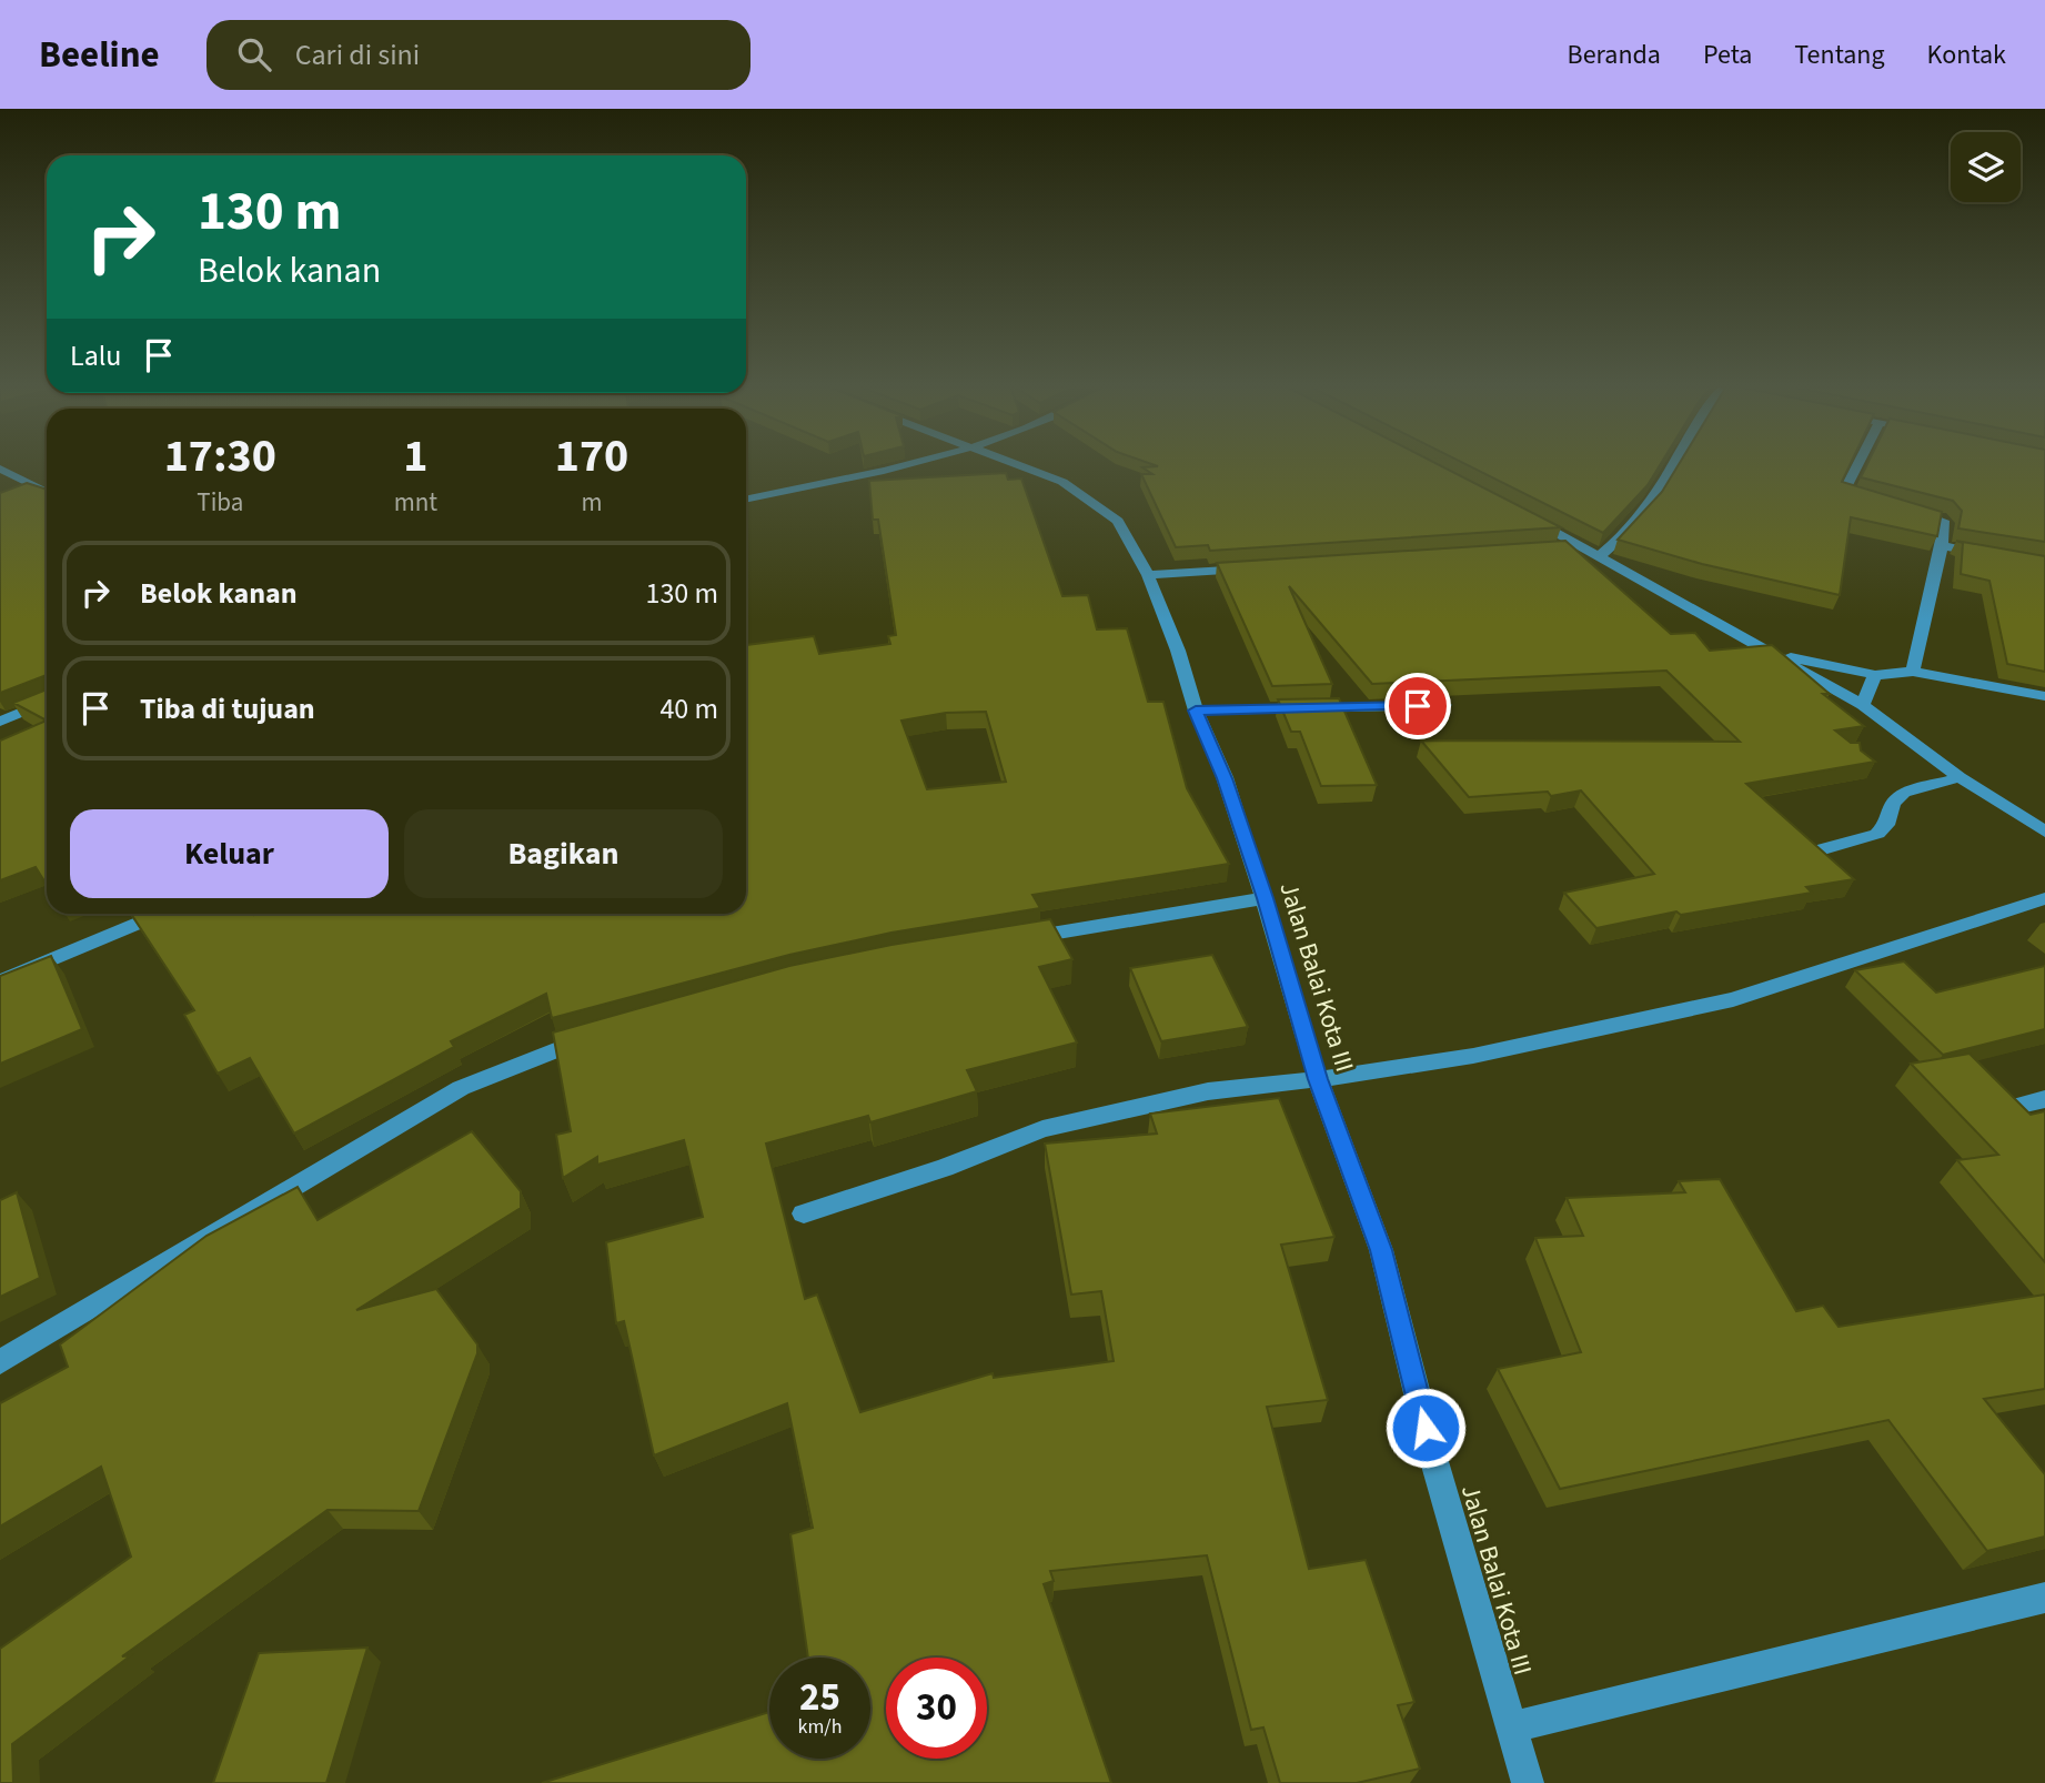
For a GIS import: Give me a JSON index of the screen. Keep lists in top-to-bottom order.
{
  "streets": {
    "street": ["Jalan Balai Kota III"]
  },
  "page": {
    "header": "Beeline",
    "search": "Cari di sini",
    "nav": [
      "Beranda",
      "Peta",
      "Tentang",
      "Kontak"
    ],
    "turn": ["130 m", "Belok kanan"],
    "then": "Lalu",
    "eta": [
      "17:30",
      "Tiba",
      "1",
      "mnt",
      "170",
      "m"
    ],
    "list": [
      {
        "name": "Belok kanan",
        "value": "130 m"
      },
      {
        "name": "Tiba di tujuan",
        "value": "40 m"
      }
    ],
    "buttons": ["Keluar", "Bagikan"],
    "speed": "25 km/h",
    "limit": "30"
  }
}
